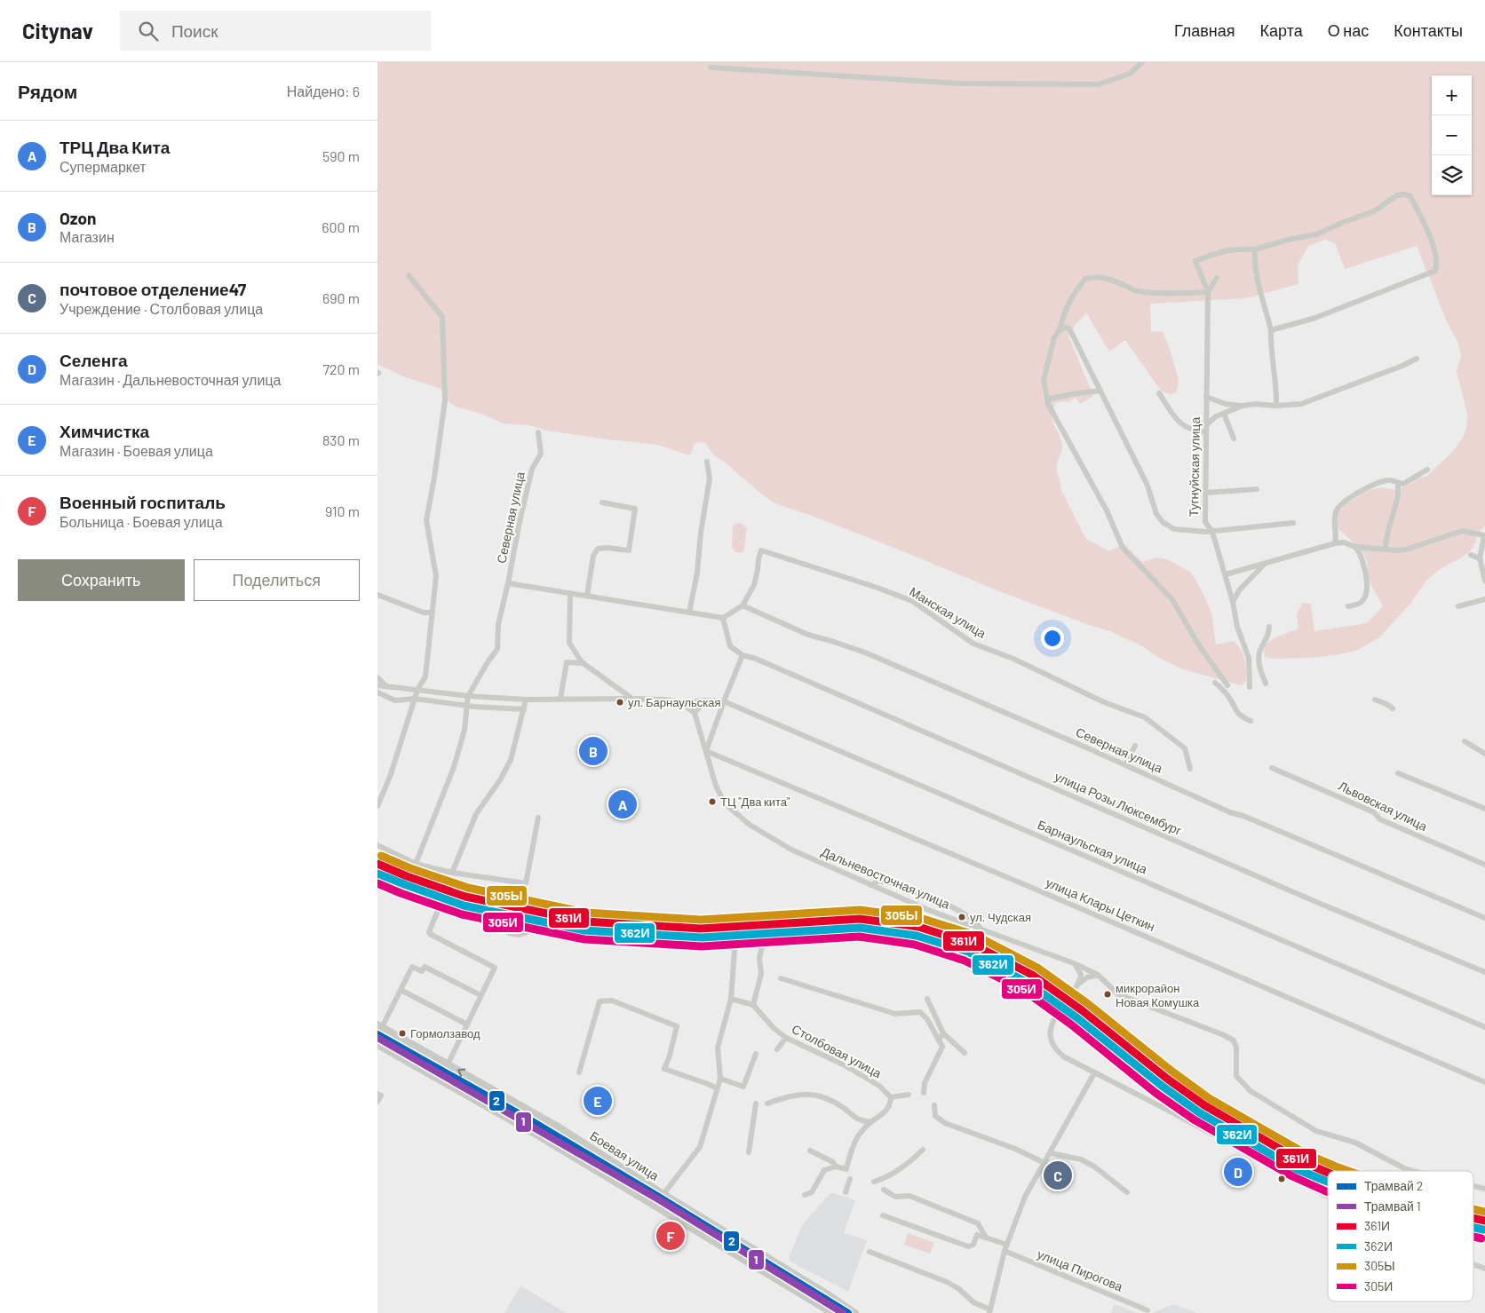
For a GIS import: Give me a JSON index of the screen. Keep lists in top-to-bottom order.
{
  "streets": {
    "main road": ["Боевая улица"],
    "street": [
      "Тугнуйская улица",
      "Северная улица",
      "Манская улица",
      "улица Розы Люксембург",
      "Львовская улица",
      "Барнаульская улица",
      "Дальневосточная улица",
      "улица Клары Цеткин",
      "Столбовая улица",
      "улица Пирогова"
    ]
  },
  "crossings": [
    ["Северная улица", "Манская улица"],
    ["Северная улица", "Барнаульская улица"],
    ["Дальневосточная улица", "улица Клары Цеткин"]
  ],
  "places": [
    "ул. Барнаульская",
    "ТЦ \"Два кита\"",
    "ул. Чудская",
    "микрорайон Новая Комушка",
    "Гормолзавод"
  ],
  "lines": [
    "transit line 305Ы",
    "transit line 361И",
    "transit line 362И",
    "transit line 305И",
    "tram line 2",
    "tram line 1"
  ],
  "legend": [
    "Трамвай 2",
    "Трамвай 1",
    "361И",
    "362И",
    "305Ы",
    "305И"
  ],
  "page": {
    "header": "Citynav",
    "search": "Поиск",
    "nav": [
      "Главная",
      "Карта",
      "О нас",
      "Контакты"
    ],
    "heading": ["Рядом", "Найдено: 6"],
    "map_buttons": ["+", "−"],
    "list": [
      {
        "mark": "A",
        "name": "ТРЦ Два Кита",
        "note": "Супермаркет",
        "value": "590 m"
      },
      {
        "mark": "B",
        "name": "Ozon",
        "note": "Магазин",
        "value": "600 m"
      },
      {
        "mark": "C",
        "name": "почтовое отделение47",
        "note": "Учреждение · Столбовая улица",
        "value": "690 m"
      },
      {
        "mark": "D",
        "name": "Селенга",
        "note": "Магазин · Дальневосточная улица",
        "value": "720 m"
      },
      {
        "mark": "E",
        "name": "Химчистка",
        "note": "Магазин · Боевая улица",
        "value": "830 m"
      },
      {
        "mark": "F",
        "name": "Военный госпиталь",
        "note": "Больница · Боевая улица",
        "value": "910 m"
      }
    ],
    "buttons": ["Сохранить", "Поделиться"],
    "pins": [
      "B",
      "A",
      "E",
      "D",
      "C",
      "F"
    ]
  }
}
